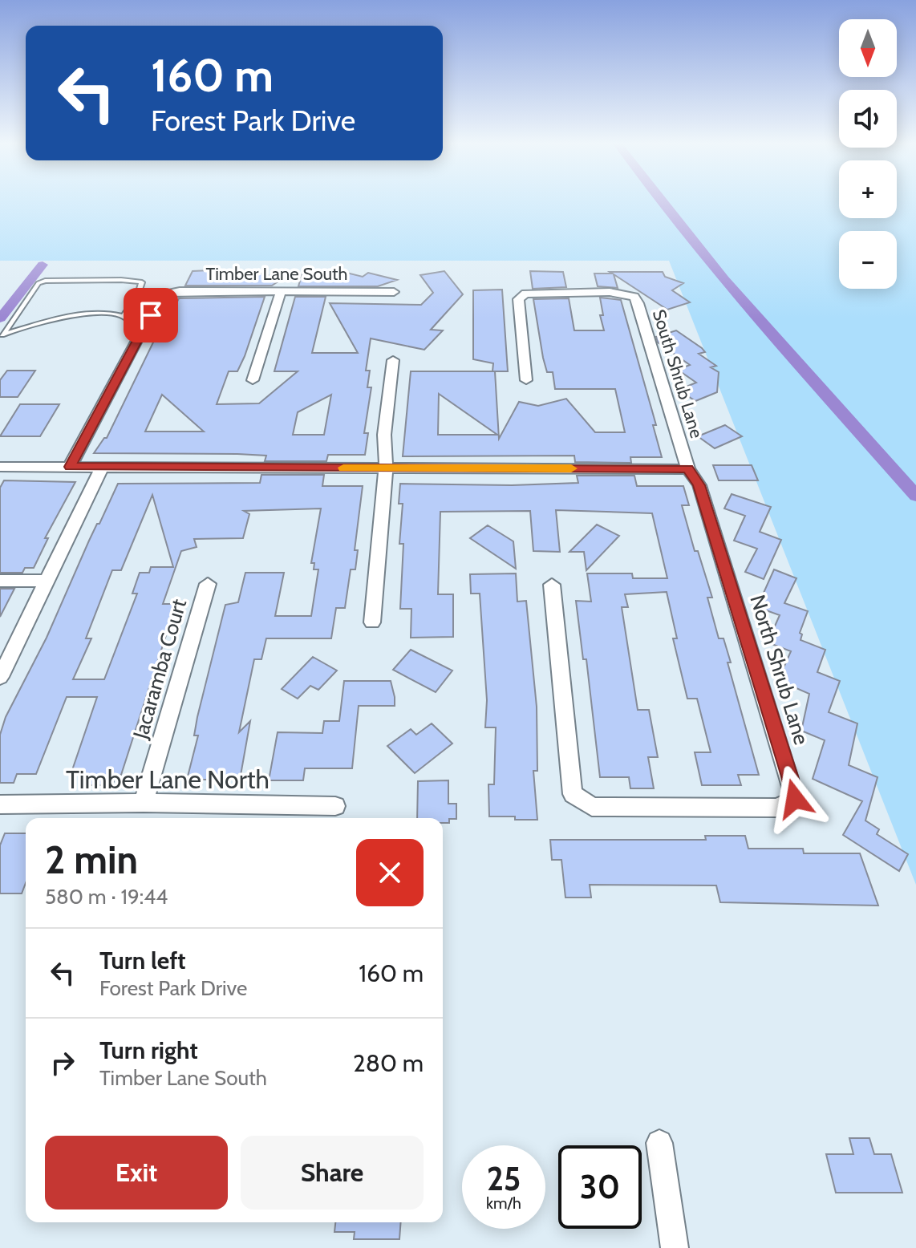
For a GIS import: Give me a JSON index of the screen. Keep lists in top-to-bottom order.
{
  "streets": {
    "street": [
      "Timber Lane South",
      "South Shrub Lane",
      "Jacaramba Court",
      "North Shrub Lane",
      "Timber Lane North"
    ]
  },
  "crossings": [
    ["South Shrub Lane", "North Shrub Lane"],
    ["Jacaramba Court", "Timber Lane North"]
  ],
  "north": "bottom",
  "page": {
    "map_buttons": ["+", "−"],
    "turn": ["160 m", "Forest Park Drive"],
    "heading": ["2 min", "580 m · 19:44"],
    "list": [
      {
        "name": "Turn left",
        "note": "Forest Park Drive",
        "value": "160 m"
      },
      {
        "name": "Turn right",
        "note": "Timber Lane South",
        "value": "280 m"
      }
    ],
    "buttons": ["Exit", "Share"],
    "speed": "25 km/h",
    "limit": "30"
  }
}
